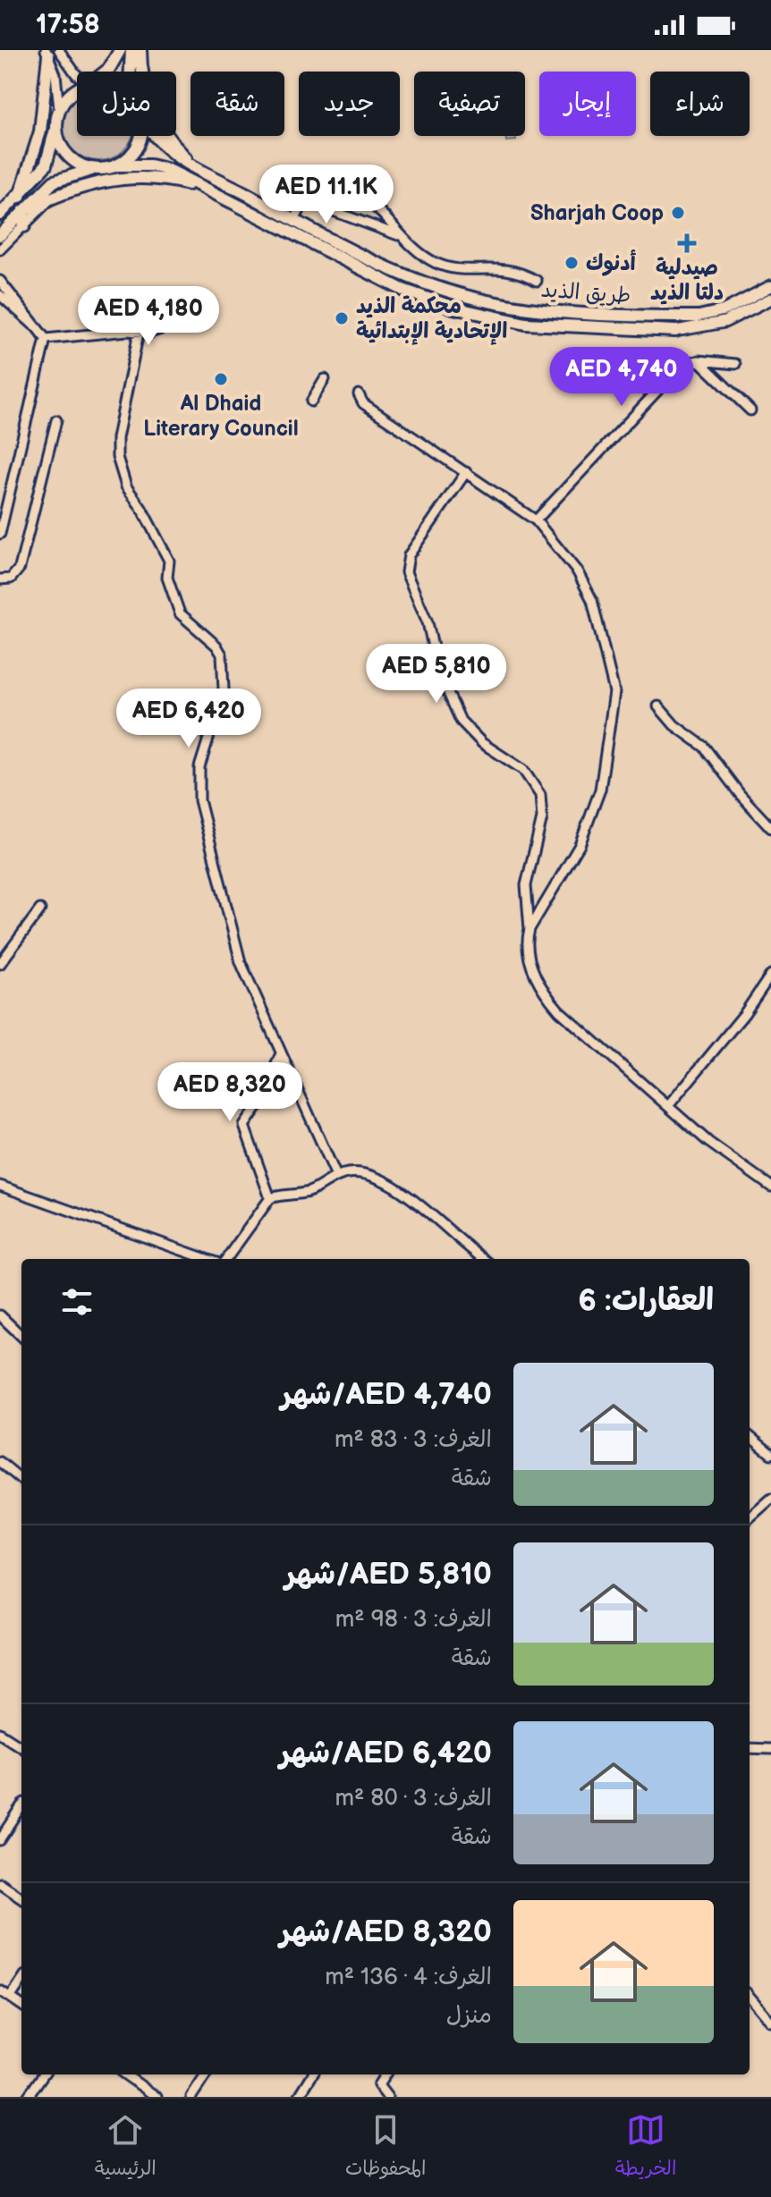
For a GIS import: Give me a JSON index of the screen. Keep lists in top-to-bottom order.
{
  "streets": {
    "highway": ["طريق الذيد"]
  },
  "places": {
    "other": [
      "Sharjah Coop",
      "أدنوك",
      "محكمة الذيد الإتحادية الإبتدائية",
      "Al Dhaid Literary Council"
    ],
    "health": ["صيدلية دلتا الذيد"]
  },
  "page": {
    "status": "17:58",
    "chip": [
      "شراء",
      "إيجار",
      "تصفية",
      "جديد",
      "شقة",
      "منزل"
    ],
    "price": [
      "AED 11.1K",
      "AED 4,180",
      "AED 4,740",
      "AED 5,810",
      "AED 6,420",
      "AED 8,320"
    ],
    "heading": "العقارات: 6",
    "list": [
      {
        "name": "AED 4,740/شهر",
        "note": "الغرف: 3 · 83 m² · شقة"
      },
      {
        "name": "AED 5,810/شهر",
        "note": "الغرف: 3 · 98 m² · شقة"
      },
      {
        "name": "AED 6,420/شهر",
        "note": "الغرف: 3 · 80 m² · شقة"
      },
      {
        "name": "AED 8,320/شهر",
        "note": "الغرف: 4 · 136 m² · منزل"
      }
    ],
    "tabs": ["الخريطة", "المحفوظات", "الرئيسية"]
  }
}
